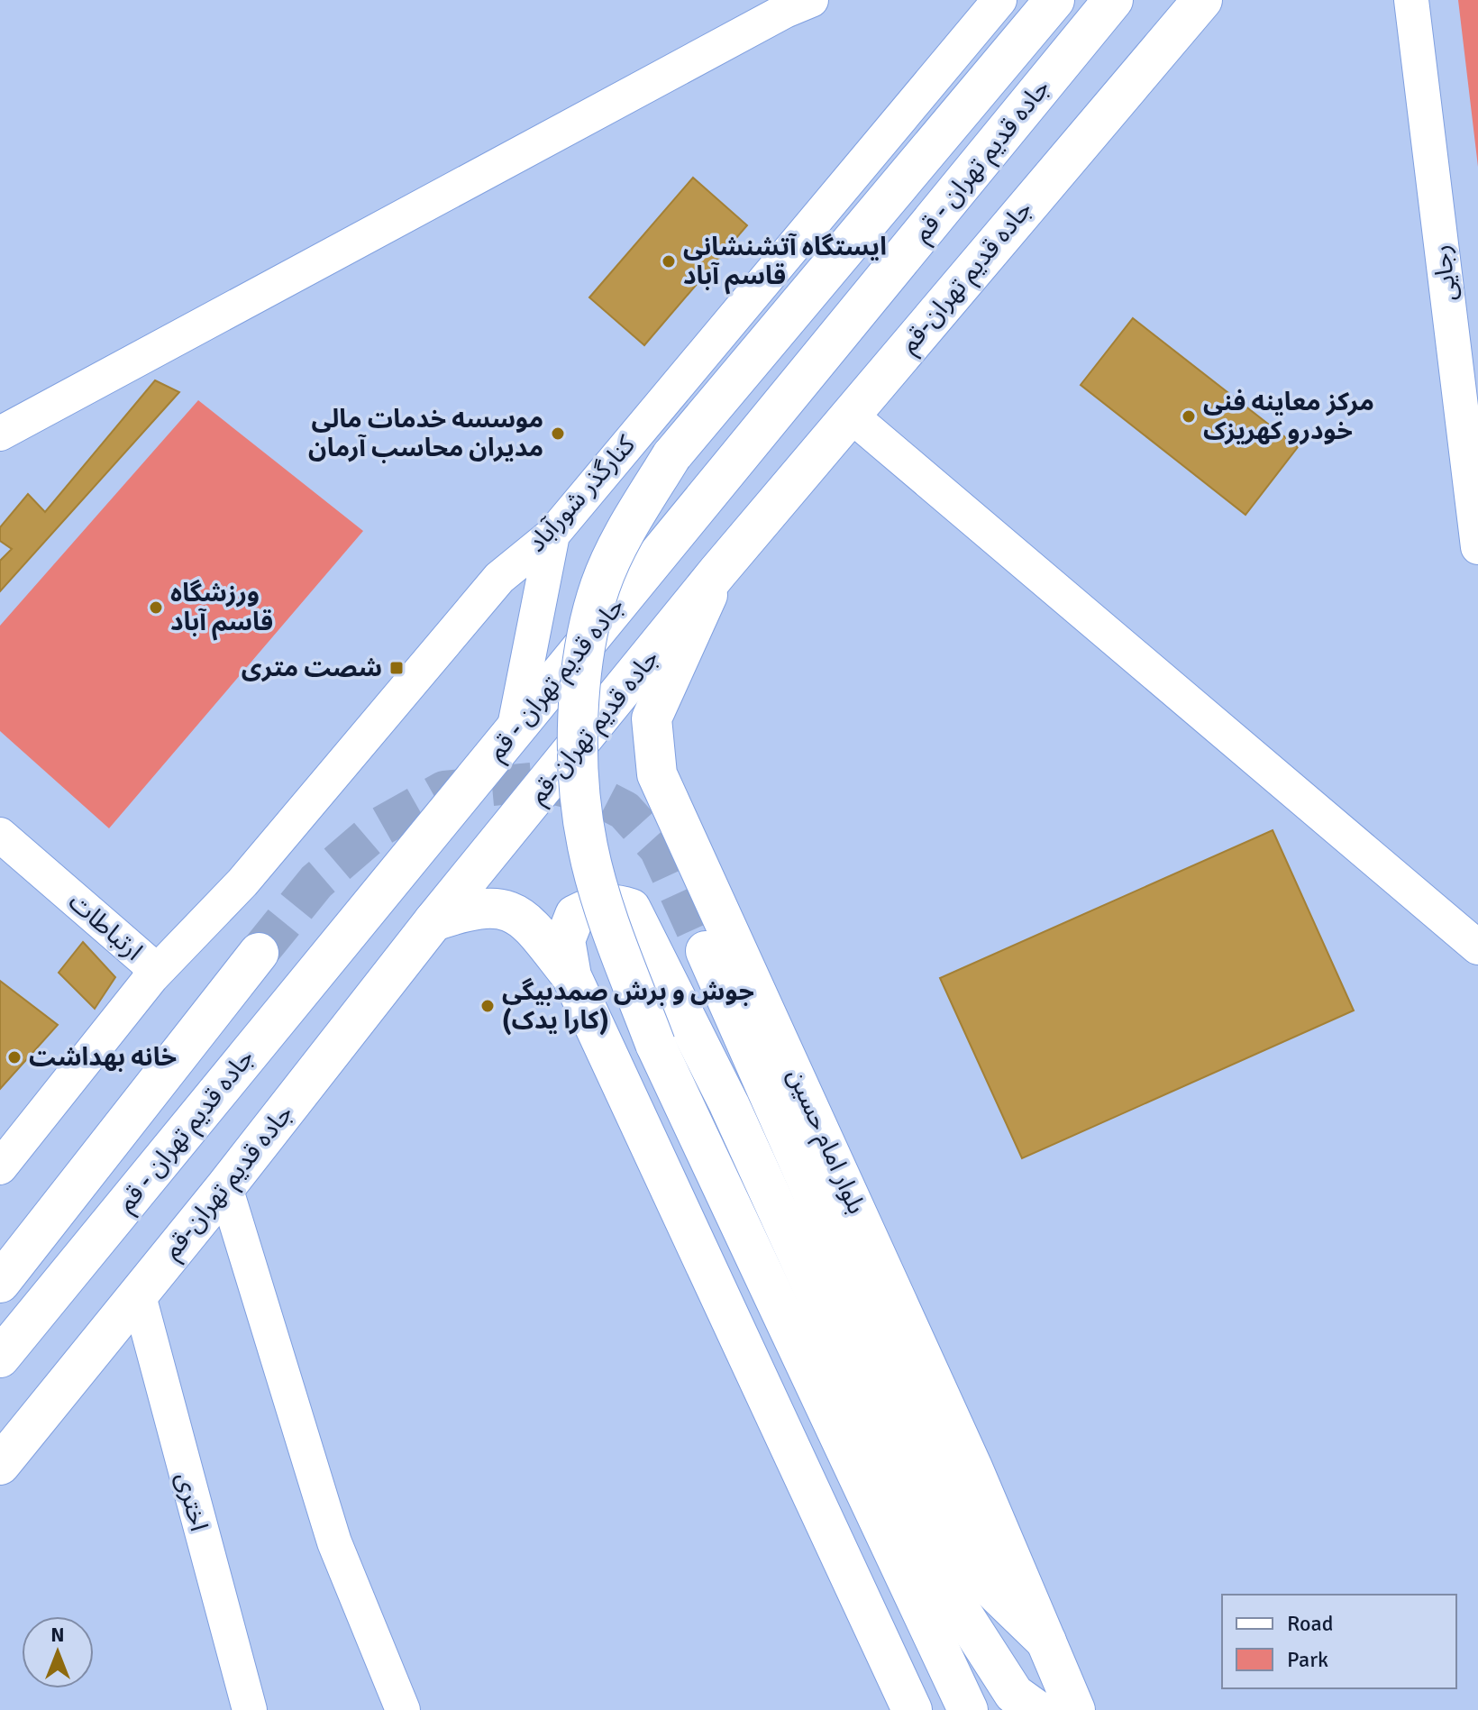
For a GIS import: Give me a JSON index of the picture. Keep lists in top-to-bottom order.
{
  "streets": {
    "main road": ["جاده قدیم تهران - قم", "جاده قدیم تهران-قم", "بلوار امام حسین"],
    "street": [
      "رجایی",
      "کنارگذر شورآباد",
      "ارتباطات",
      "اختری"
    ]
  },
  "crossings": [
    ["جاده قدیم تهران-قم", "بلوار امام حسین"],
    ["جاده قدیم تهران-قم", "اختری"],
    ["کنارگذر شورآباد", "ارتباطات"]
  ],
  "places": {
    "other": [
      "ایستگاه آتشنشانی قاسم آباد",
      "مرکز معاینه فنی خودرو کهریزک",
      "موسسه خدمات مالی مدیران محاسب آرمان",
      "ورزشگاه قاسم آباد",
      "جوش و برش صمدبیگی (کارا یدک)",
      "خانه بهداشت"
    ],
    "transit": ["شصت متری"]
  },
  "legend": ["Road", "Park"],
  "north": "top"
}
